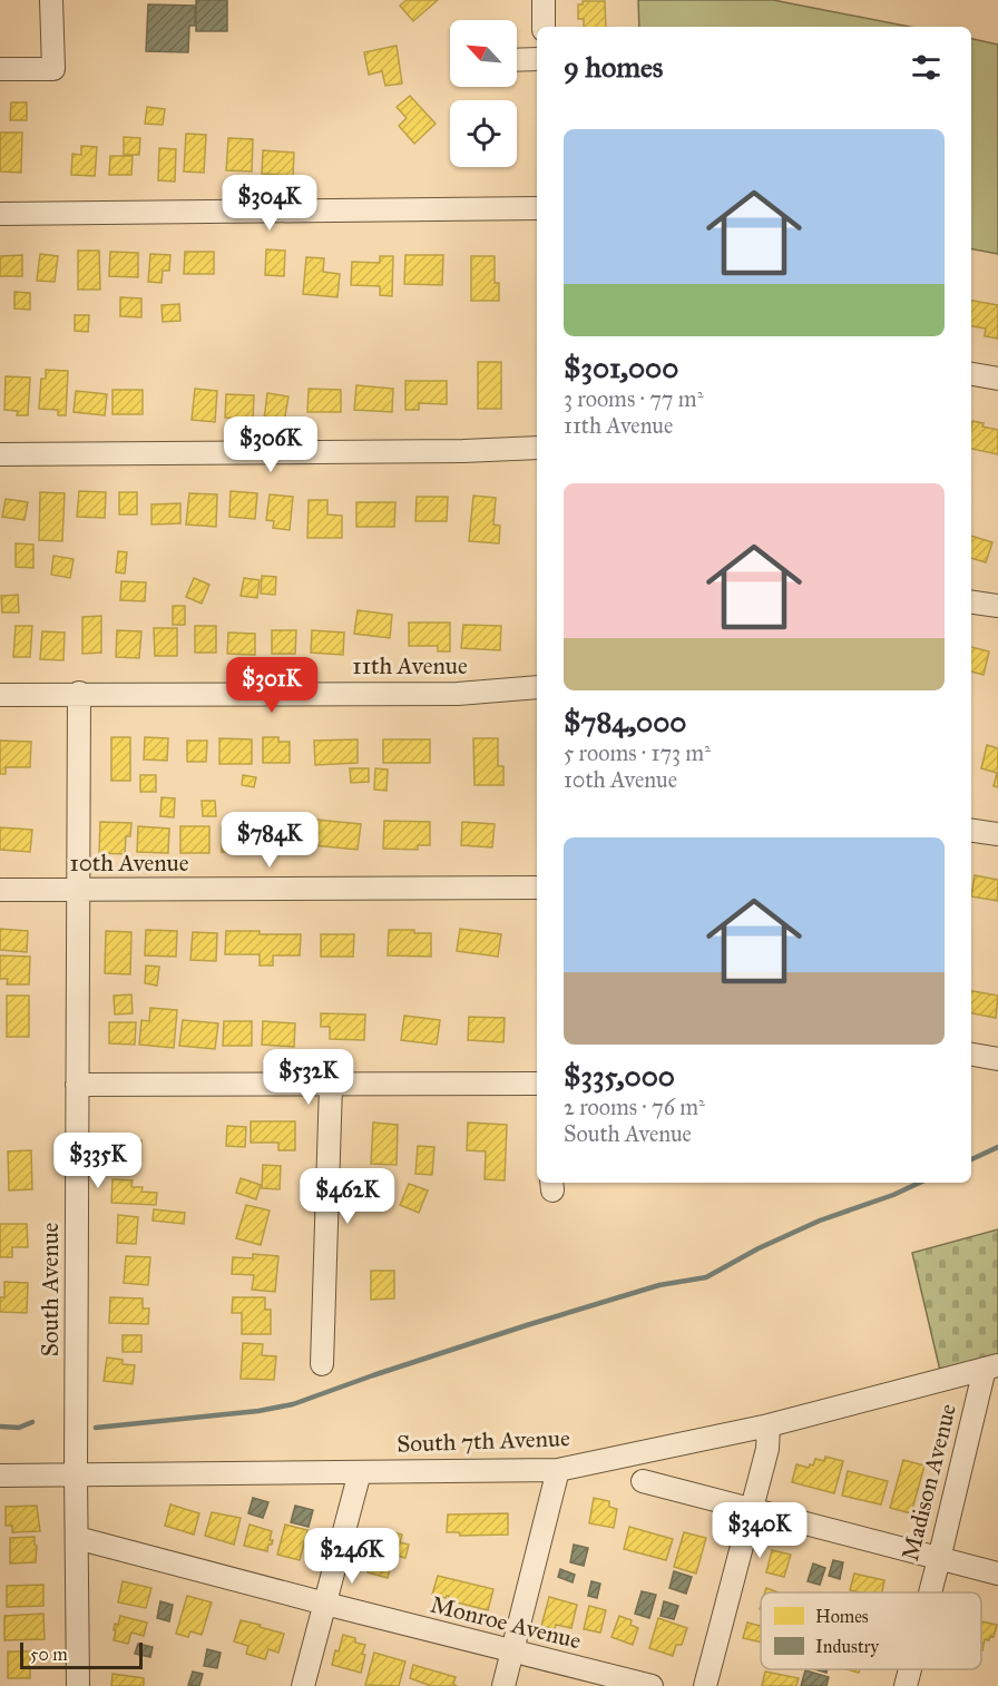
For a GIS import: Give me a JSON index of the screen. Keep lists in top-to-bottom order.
{
  "streets": {
    "street": [
      "11th Avenue",
      "10th Avenue",
      "South Avenue",
      "South 7th Avenue",
      "Madison Avenue",
      "Monroe Avenue"
    ]
  },
  "crossings": [
    ["11th Avenue", "South Avenue"],
    ["10th Avenue", "South Avenue"],
    ["South Avenue", "South 7th Avenue"],
    ["South Avenue", "Monroe Avenue"],
    ["South 7th Avenue", "Madison Avenue"]
  ],
  "legend": ["Homes", "Industry"],
  "scale_bar": "50 m",
  "north": "top left",
  "page": {
    "heading": "9 homes",
    "list": [
      {
        "name": "$301,000",
        "note": "3 rooms · 77 m² · 11th Avenue"
      },
      {
        "name": "$784,000",
        "note": "5 rooms · 173 m² · 10th Avenue"
      },
      {
        "name": "$335,000",
        "note": "2 rooms · 76 m² · South Avenue"
      }
    ],
    "price": [
      "$304K",
      "$306K",
      "$301K",
      "$784K",
      "$532K",
      "$335K",
      "$462K",
      "$340K",
      "$246K"
    ],
    "scale": "50 m"
  }
}
